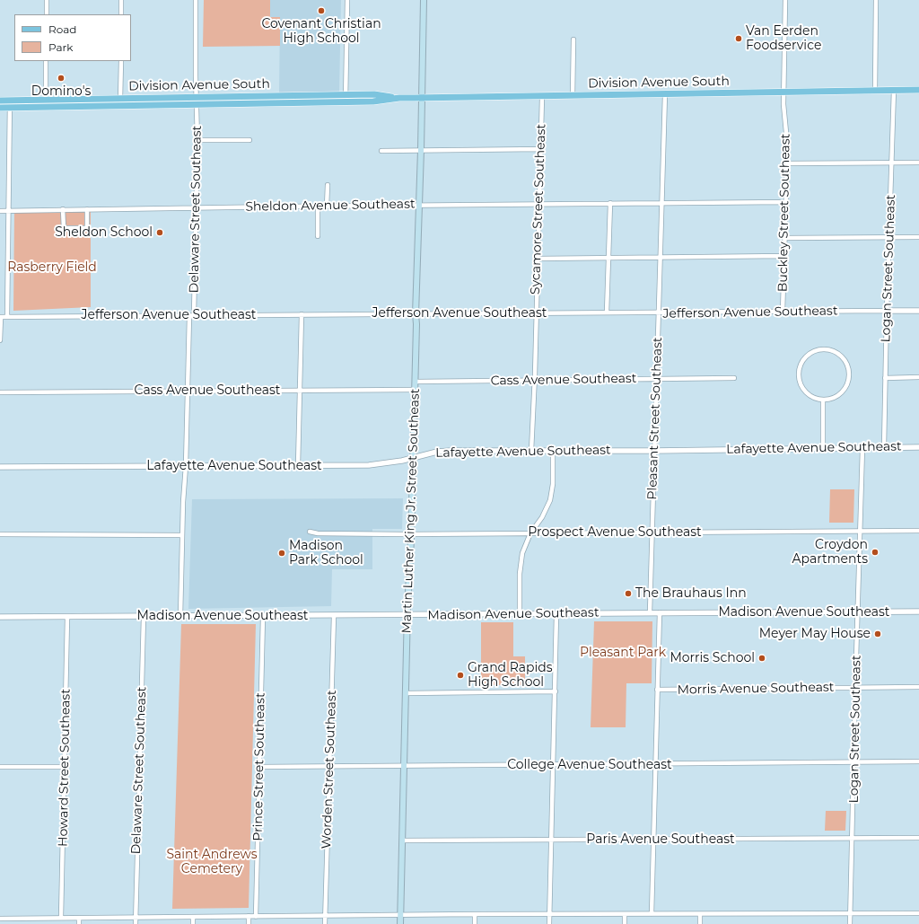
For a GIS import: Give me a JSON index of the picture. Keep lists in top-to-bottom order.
{
  "streets": {
    "main road": ["Division Avenue South", "Martin Luther King Jr. Street Southeast"],
    "street": [
      "Sheldon Avenue Southeast",
      "Delaware Street Southeast",
      "Sycamore Street Southeast",
      "Buckley Street Southeast",
      "Logan Street Southeast",
      "Jefferson Avenue Southeast",
      "Cass Avenue Southeast",
      "Pleasant Street Southeast",
      "Lafayette Avenue Southeast",
      "Prospect Avenue Southeast",
      "Madison Avenue Southeast",
      "Morris Avenue Southeast",
      "College Avenue Southeast",
      "Prince Street Southeast",
      "Howard Street Southeast",
      "Worden Street Southeast",
      "Paris Avenue Southeast"
    ]
  },
  "crossings": [
    ["Division Avenue South", "Delaware Street Southeast"],
    ["Division Avenue South", "Sycamore Street Southeast"],
    ["Division Avenue South", "Buckley Street Southeast"],
    ["Division Avenue South", "Logan Street Southeast"],
    ["Division Avenue South", "Pleasant Street Southeast"],
    ["Division Avenue South", "Martin Luther King Jr. Street Southeast"],
    ["Sheldon Avenue Southeast", "Delaware Street Southeast"],
    ["Sheldon Avenue Southeast", "Sycamore Street Southeast"],
    ["Sheldon Avenue Southeast", "Buckley Street Southeast"],
    ["Sheldon Avenue Southeast", "Pleasant Street Southeast"],
    ["Sheldon Avenue Southeast", "Martin Luther King Jr. Street Southeast"],
    ["Delaware Street Southeast", "Jefferson Avenue Southeast"],
    ["Delaware Street Southeast", "Cass Avenue Southeast"],
    ["Delaware Street Southeast", "Lafayette Avenue Southeast"],
    ["Delaware Street Southeast", "Madison Avenue Southeast"],
    ["Sycamore Street Southeast", "Jefferson Avenue Southeast"],
    ["Sycamore Street Southeast", "Cass Avenue Southeast"],
    ["Sycamore Street Southeast", "Lafayette Avenue Southeast"],
    ["Buckley Street Southeast", "Jefferson Avenue Southeast"],
    ["Logan Street Southeast", "Jefferson Avenue Southeast"],
    ["Logan Street Southeast", "Lafayette Avenue Southeast"],
    ["Logan Street Southeast", "Prospect Avenue Southeast"],
    ["Logan Street Southeast", "Madison Avenue Southeast"],
    ["Logan Street Southeast", "Morris Avenue Southeast"],
    ["Logan Street Southeast", "College Avenue Southeast"],
    ["Logan Street Southeast", "Paris Avenue Southeast"],
    ["Jefferson Avenue Southeast", "Pleasant Street Southeast"],
    ["Jefferson Avenue Southeast", "Martin Luther King Jr. Street Southeast"],
    ["Cass Avenue Southeast", "Pleasant Street Southeast"],
    ["Cass Avenue Southeast", "Martin Luther King Jr. Street Southeast"],
    ["Pleasant Street Southeast", "Lafayette Avenue Southeast"],
    ["Pleasant Street Southeast", "Prospect Avenue Southeast"],
    ["Pleasant Street Southeast", "Madison Avenue Southeast"],
    ["Lafayette Avenue Southeast", "Martin Luther King Jr. Street Southeast"],
    ["Martin Luther King Jr. Street Southeast", "Prospect Avenue Southeast"],
    ["Martin Luther King Jr. Street Southeast", "Madison Avenue Southeast"],
    ["Martin Luther King Jr. Street Southeast", "College Avenue Southeast"],
    ["Martin Luther King Jr. Street Southeast", "Paris Avenue Southeast"],
    ["Madison Avenue Southeast", "Prince Street Southeast"],
    ["Madison Avenue Southeast", "Howard Street Southeast"],
    ["Madison Avenue Southeast", "Worden Street Southeast"],
    ["College Avenue Southeast", "Prince Street Southeast"],
    ["College Avenue Southeast", "Worden Street Southeast"]
  ],
  "parks": ["Rasberry Field", "Pleasant Park", "Saint Andrews Cemetery"],
  "places": [
    "Covenant Christian High School",
    "Van Eerden Foodservice",
    "Domino's",
    "Sheldon School",
    "Croydon Apartments",
    "Madison Park School",
    "The Brauhaus Inn",
    "Meyer May House",
    "Morris School",
    "Grand Rapids High School"
  ],
  "legend": ["Road", "Park"]
}
